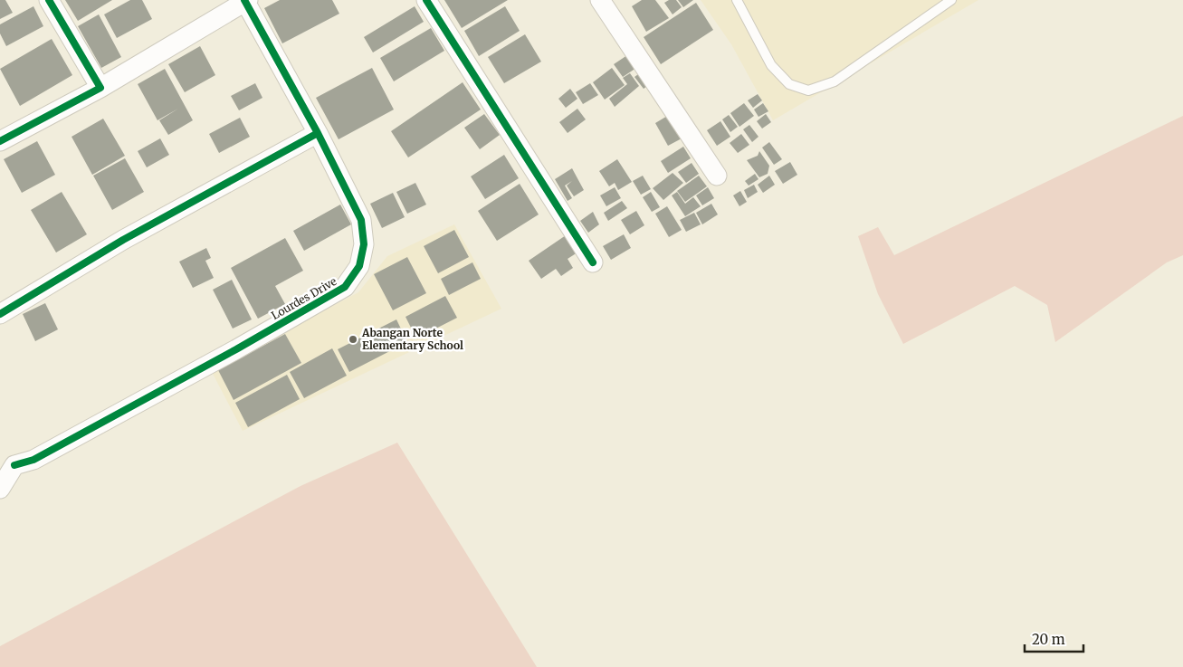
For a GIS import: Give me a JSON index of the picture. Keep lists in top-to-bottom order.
{
  "streets": {
    "street": ["Lourdes Drive"]
  },
  "places": ["Abangan Norte Elementary School"],
  "scale_bar": "20 m"
}
